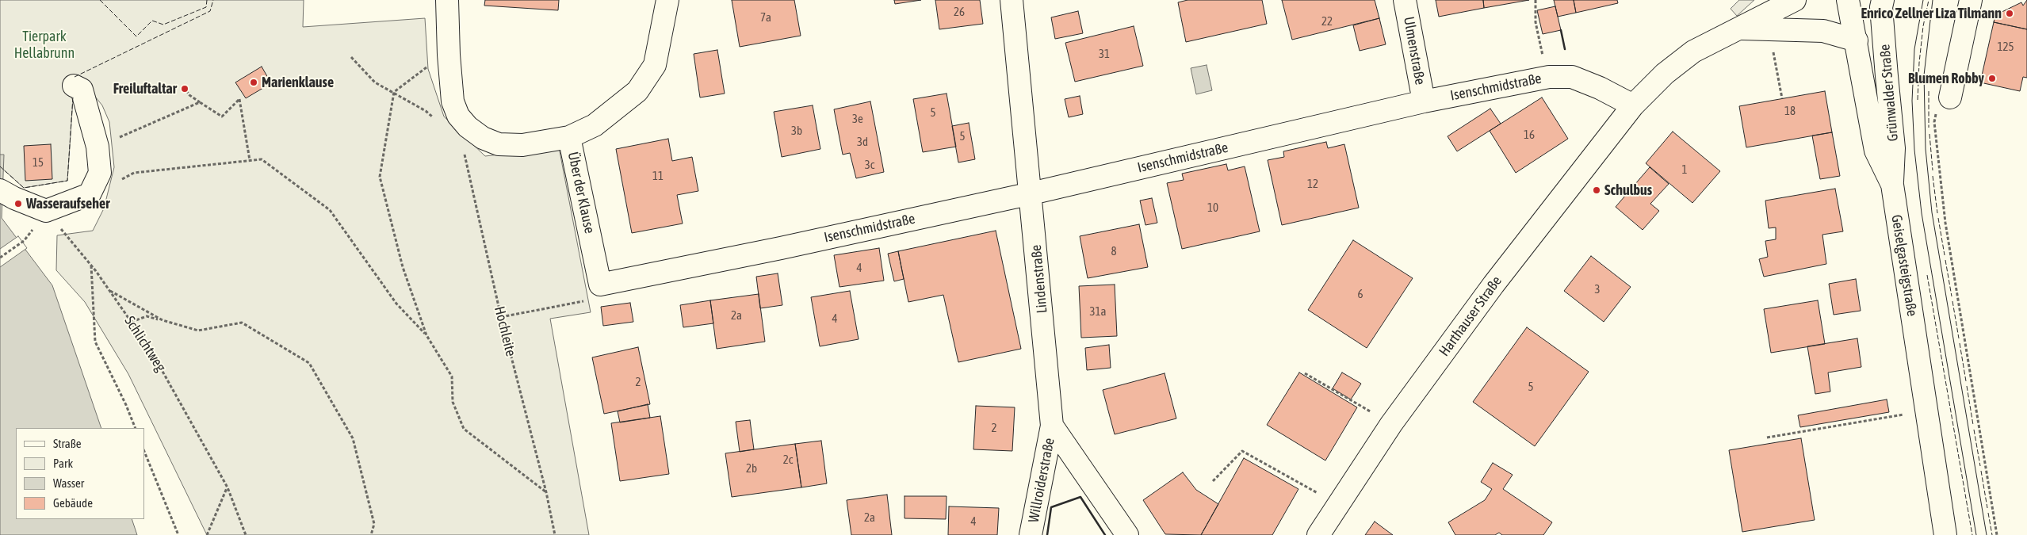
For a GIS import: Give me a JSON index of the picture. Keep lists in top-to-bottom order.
{
  "streets": {
    "street": [
      "Ulmenstraße",
      "Isenschmidstraße",
      "Grünwalder Straße",
      "Über der Klause",
      "Geiselgasteigstraße",
      "Lindenstraße",
      "Harthauser Straße",
      "Willroiderstraße"
    ],
    "path": ["Hochleite", "Schlichtweg"]
  },
  "crossings": [
    ["Ulmenstraße", "Isenschmidstraße"],
    ["Isenschmidstraße", "Über der Klause"],
    ["Isenschmidstraße", "Lindenstraße"],
    ["Isenschmidstraße", "Harthauser Straße"],
    ["Grünwalder Straße", "Geiselgasteigstraße"],
    ["Lindenstraße", "Willroiderstraße"]
  ],
  "parks": ["Tierpark Hellabrunn"],
  "places": [
    "Enrico Zellner Liza Tilmann",
    "Blumen Robby",
    "Marienklause",
    "Freiluftaltar",
    "Schulbus",
    "Wasseraufseher"
  ],
  "house_numbers": [
    "26",
    "7a",
    "22",
    "125",
    "31",
    "18",
    "5",
    "3e",
    "3b",
    "16",
    "5",
    "3d",
    "15",
    "3c",
    "1",
    "11",
    "12",
    "10",
    "8",
    "4",
    "3",
    "6",
    "31a",
    "2a",
    "4",
    "2",
    "5",
    "2",
    "2c",
    "2b",
    "2a",
    "4"
  ],
  "legend": [
    "Straße",
    "Park",
    "Wasser",
    "Gebäude"
  ]
}
